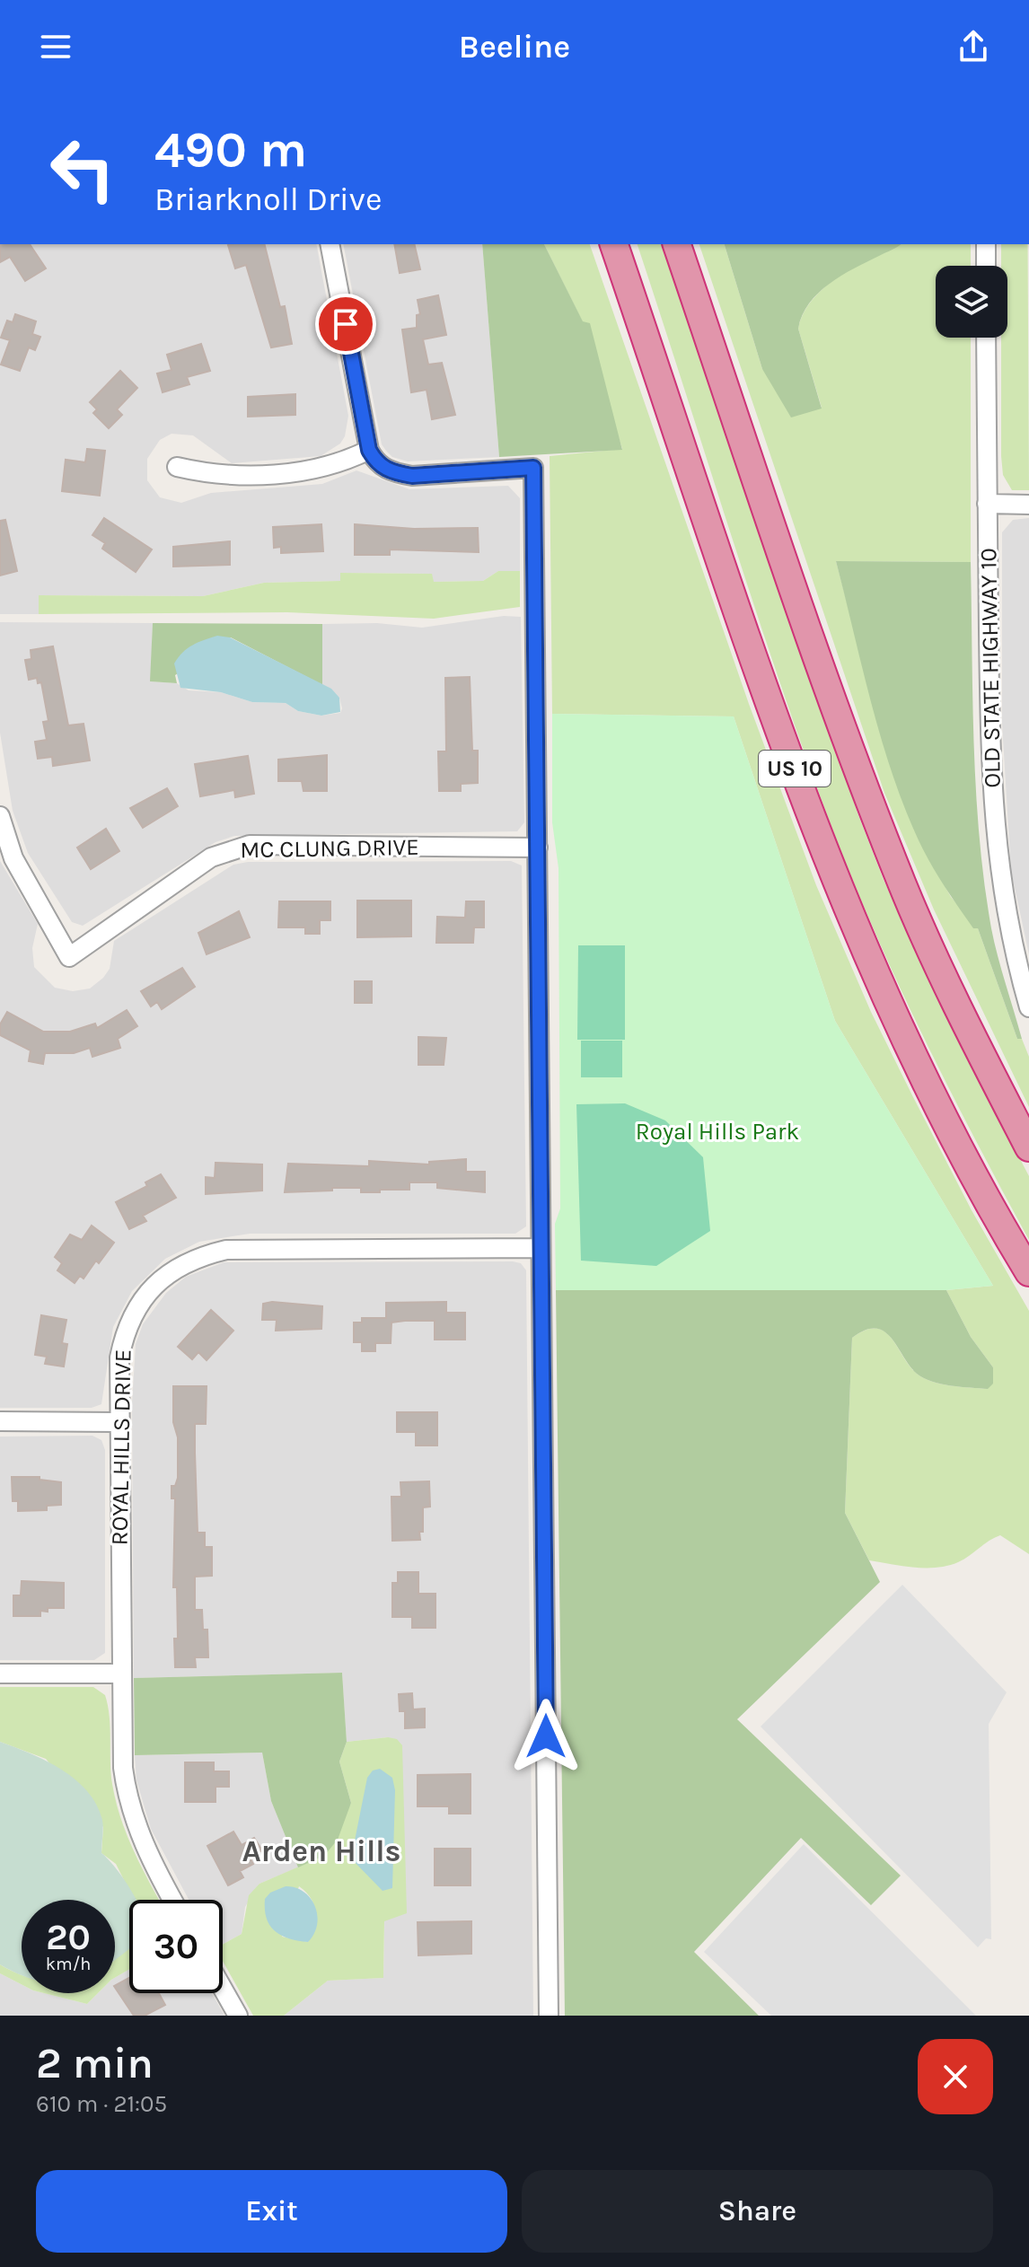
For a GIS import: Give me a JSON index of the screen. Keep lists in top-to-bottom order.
{
  "streets": {
    "highway": ["US 10"],
    "street": ["OLD STATE HIGHWAY 10", "MC CLUNG DRIVE", "ROYAL HILLS DRIVE"]
  },
  "districts": ["Arden Hills"],
  "parks": ["Royal Hills Park"],
  "page": {
    "header": "Beeline",
    "turn": ["490 m", "Briarknoll Drive"],
    "speed": "20 km/h",
    "limit": "30",
    "heading": ["2 min", "610 m · 21:05"],
    "buttons": ["Exit", "Share"]
  }
}
